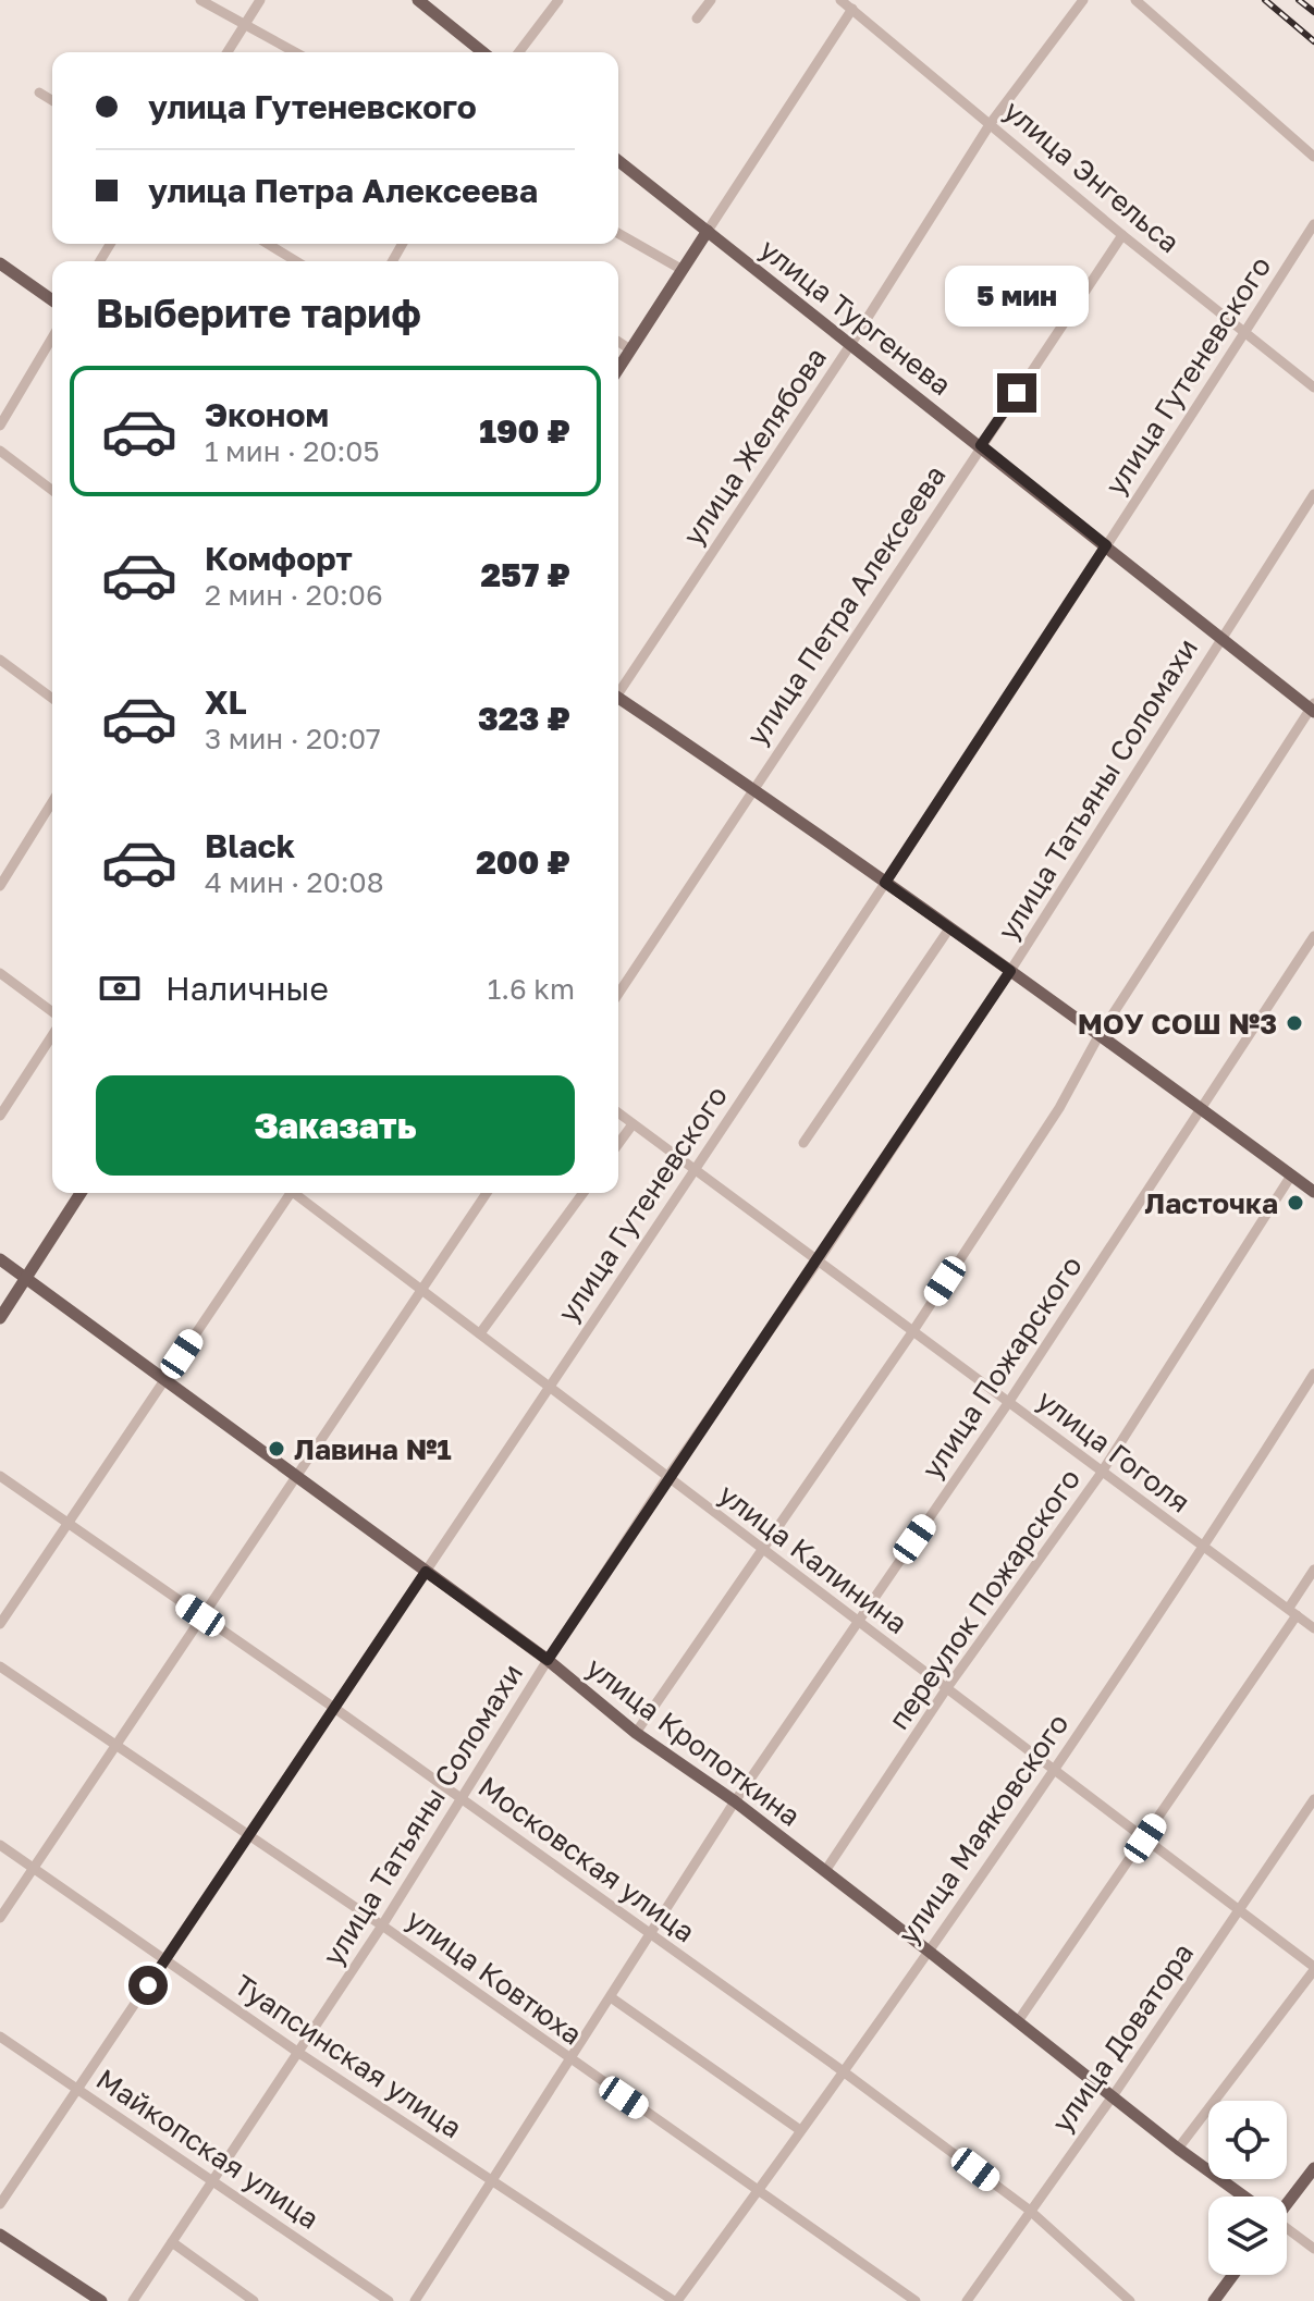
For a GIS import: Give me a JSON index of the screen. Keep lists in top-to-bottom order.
{
  "streets": {
    "main road": ["улица Тургенева", "улица Кропоткина"],
    "street": [
      "улица Энгельса",
      "улица Гутеневского",
      "улица Желябова",
      "улица Петра Алексеева",
      "улица Татьяны Соломахи",
      "улица Пожарского",
      "улица Гоголя",
      "улица Калинина",
      "переулок Пожарского",
      "улица Маяковского",
      "Московская улица",
      "улица Ковтюха",
      "улица Доватора",
      "Туапсинская улица",
      "Майкопская улица"
    ]
  },
  "crossings": [
    ["улица Энгельса", "улица Гутеневского"],
    ["улица Энгельса", "улица Желябова"],
    ["улица Энгельса", "улица Петра Алексеева"],
    ["улица Тургенева", "улица Гутеневского"],
    ["улица Тургенева", "улица Желябова"],
    ["улица Тургенева", "улица Петра Алексеева"],
    ["улица Тургенева", "улица Татьяны Соломахи"],
    ["улица Гутеневского", "улица Гоголя"],
    ["улица Гутеневского", "улица Калинина"],
    ["улица Гутеневского", "улица Кропоткина"],
    ["улица Гутеневского", "Московская улица"],
    ["улица Гутеневского", "улица Ковтюха"],
    ["улица Гутеневского", "Туапсинская улица"],
    ["улица Гутеневского", "Майкопская улица"],
    ["улица Татьяны Соломахи", "улица Гоголя"],
    ["улица Татьяны Соломахи", "улица Калинина"],
    ["улица Татьяны Соломахи", "улица Кропоткина"],
    ["улица Татьяны Соломахи", "Московская улица"],
    ["улица Татьяны Соломахи", "улица Ковтюха"],
    ["улица Татьяны Соломахи", "Туапсинская улица"],
    ["улица Татьяны Соломахи", "Майкопская улица"],
    ["улица Пожарского", "улица Гоголя"],
    ["улица Пожарского", "улица Калинина"],
    ["улица Пожарского", "улица Кропоткина"],
    ["улица Пожарского", "Московская улица"],
    ["улица Пожарского", "улица Ковтюха"],
    ["улица Пожарского", "Туапсинская улица"],
    ["улица Гоголя", "переулок Пожарского"],
    ["улица Гоголя", "улица Маяковского"],
    ["улица Калинина", "переулок Пожарского"],
    ["улица Калинина", "улица Маяковского"],
    ["улица Калинина", "улица Доватора"],
    ["переулок Пожарского", "улица Кропоткина"],
    ["улица Кропоткина", "улица Маяковского"],
    ["улица Кропоткина", "улица Доватора"],
    ["улица Маяковского", "Московская улица"],
    ["улица Маяковского", "улица Ковтюха"],
    ["улица Маяковского", "Туапсинская улица"],
    ["Московская улица", "улица Доватора"]
  ],
  "places": ["МОУ СОШ №3", "Ласточка", "Лавина №1"],
  "page": {
    "banner": ["улица Гутеневского", "улица Петра Алексеева"],
    "heading": "Выберите тариф",
    "bubble": "5 мин",
    "list": [
      {
        "name": "Эконом",
        "note": "1 мин · 20:05",
        "value": "190 ₽"
      },
      {
        "name": "Комфорт",
        "note": "2 мин · 20:06",
        "value": "257 ₽"
      },
      {
        "name": "XL",
        "note": "3 мин · 20:07",
        "value": "323 ₽"
      },
      {
        "name": "Black",
        "note": "4 мин · 20:08",
        "value": "200 ₽"
      }
    ],
    "pay": ["Наличные", "1.6 km"],
    "buttons": "Заказать"
  }
}
